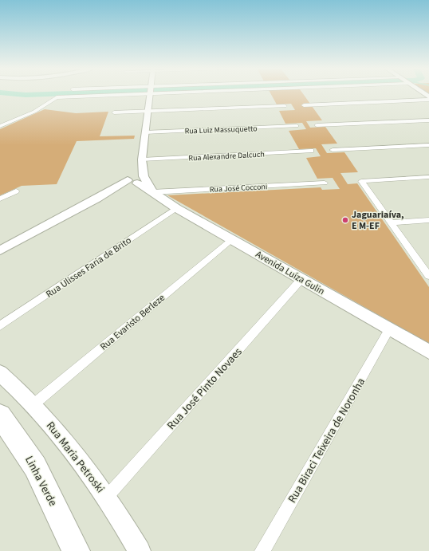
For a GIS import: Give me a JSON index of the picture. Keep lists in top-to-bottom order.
{
  "streets": {
    "highway": ["Linha Verde"],
    "street": [
      "Rua Luiz Massuquetto",
      "Rua Alexandre Dalcuch",
      "Rua José Cocconi",
      "Rua Ulisses Faria de Brito",
      "Avenida Luíza Gulin",
      "Rua Evaristo Berleze",
      "Rua José Pinto Novaes",
      "Rua Biraci Teixeira de Noronha",
      "Rua Maria Petroski"
    ]
  },
  "crossings": [
    ["Rua José Cocconi", "Avenida Luíza Gulin"],
    ["Rua Ulisses Faria de Brito", "Avenida Luíza Gulin"],
    ["Avenida Luíza Gulin", "Rua Evaristo Berleze"],
    ["Avenida Luíza Gulin", "Rua José Pinto Novaes"],
    ["Avenida Luíza Gulin", "Rua Biraci Teixeira de Noronha"],
    ["Rua Evaristo Berleze", "Rua Maria Petroski"],
    ["Rua José Pinto Novaes", "Rua Maria Petroski"]
  ],
  "places": ["Jaguariaíva, E M-EF"]
}
